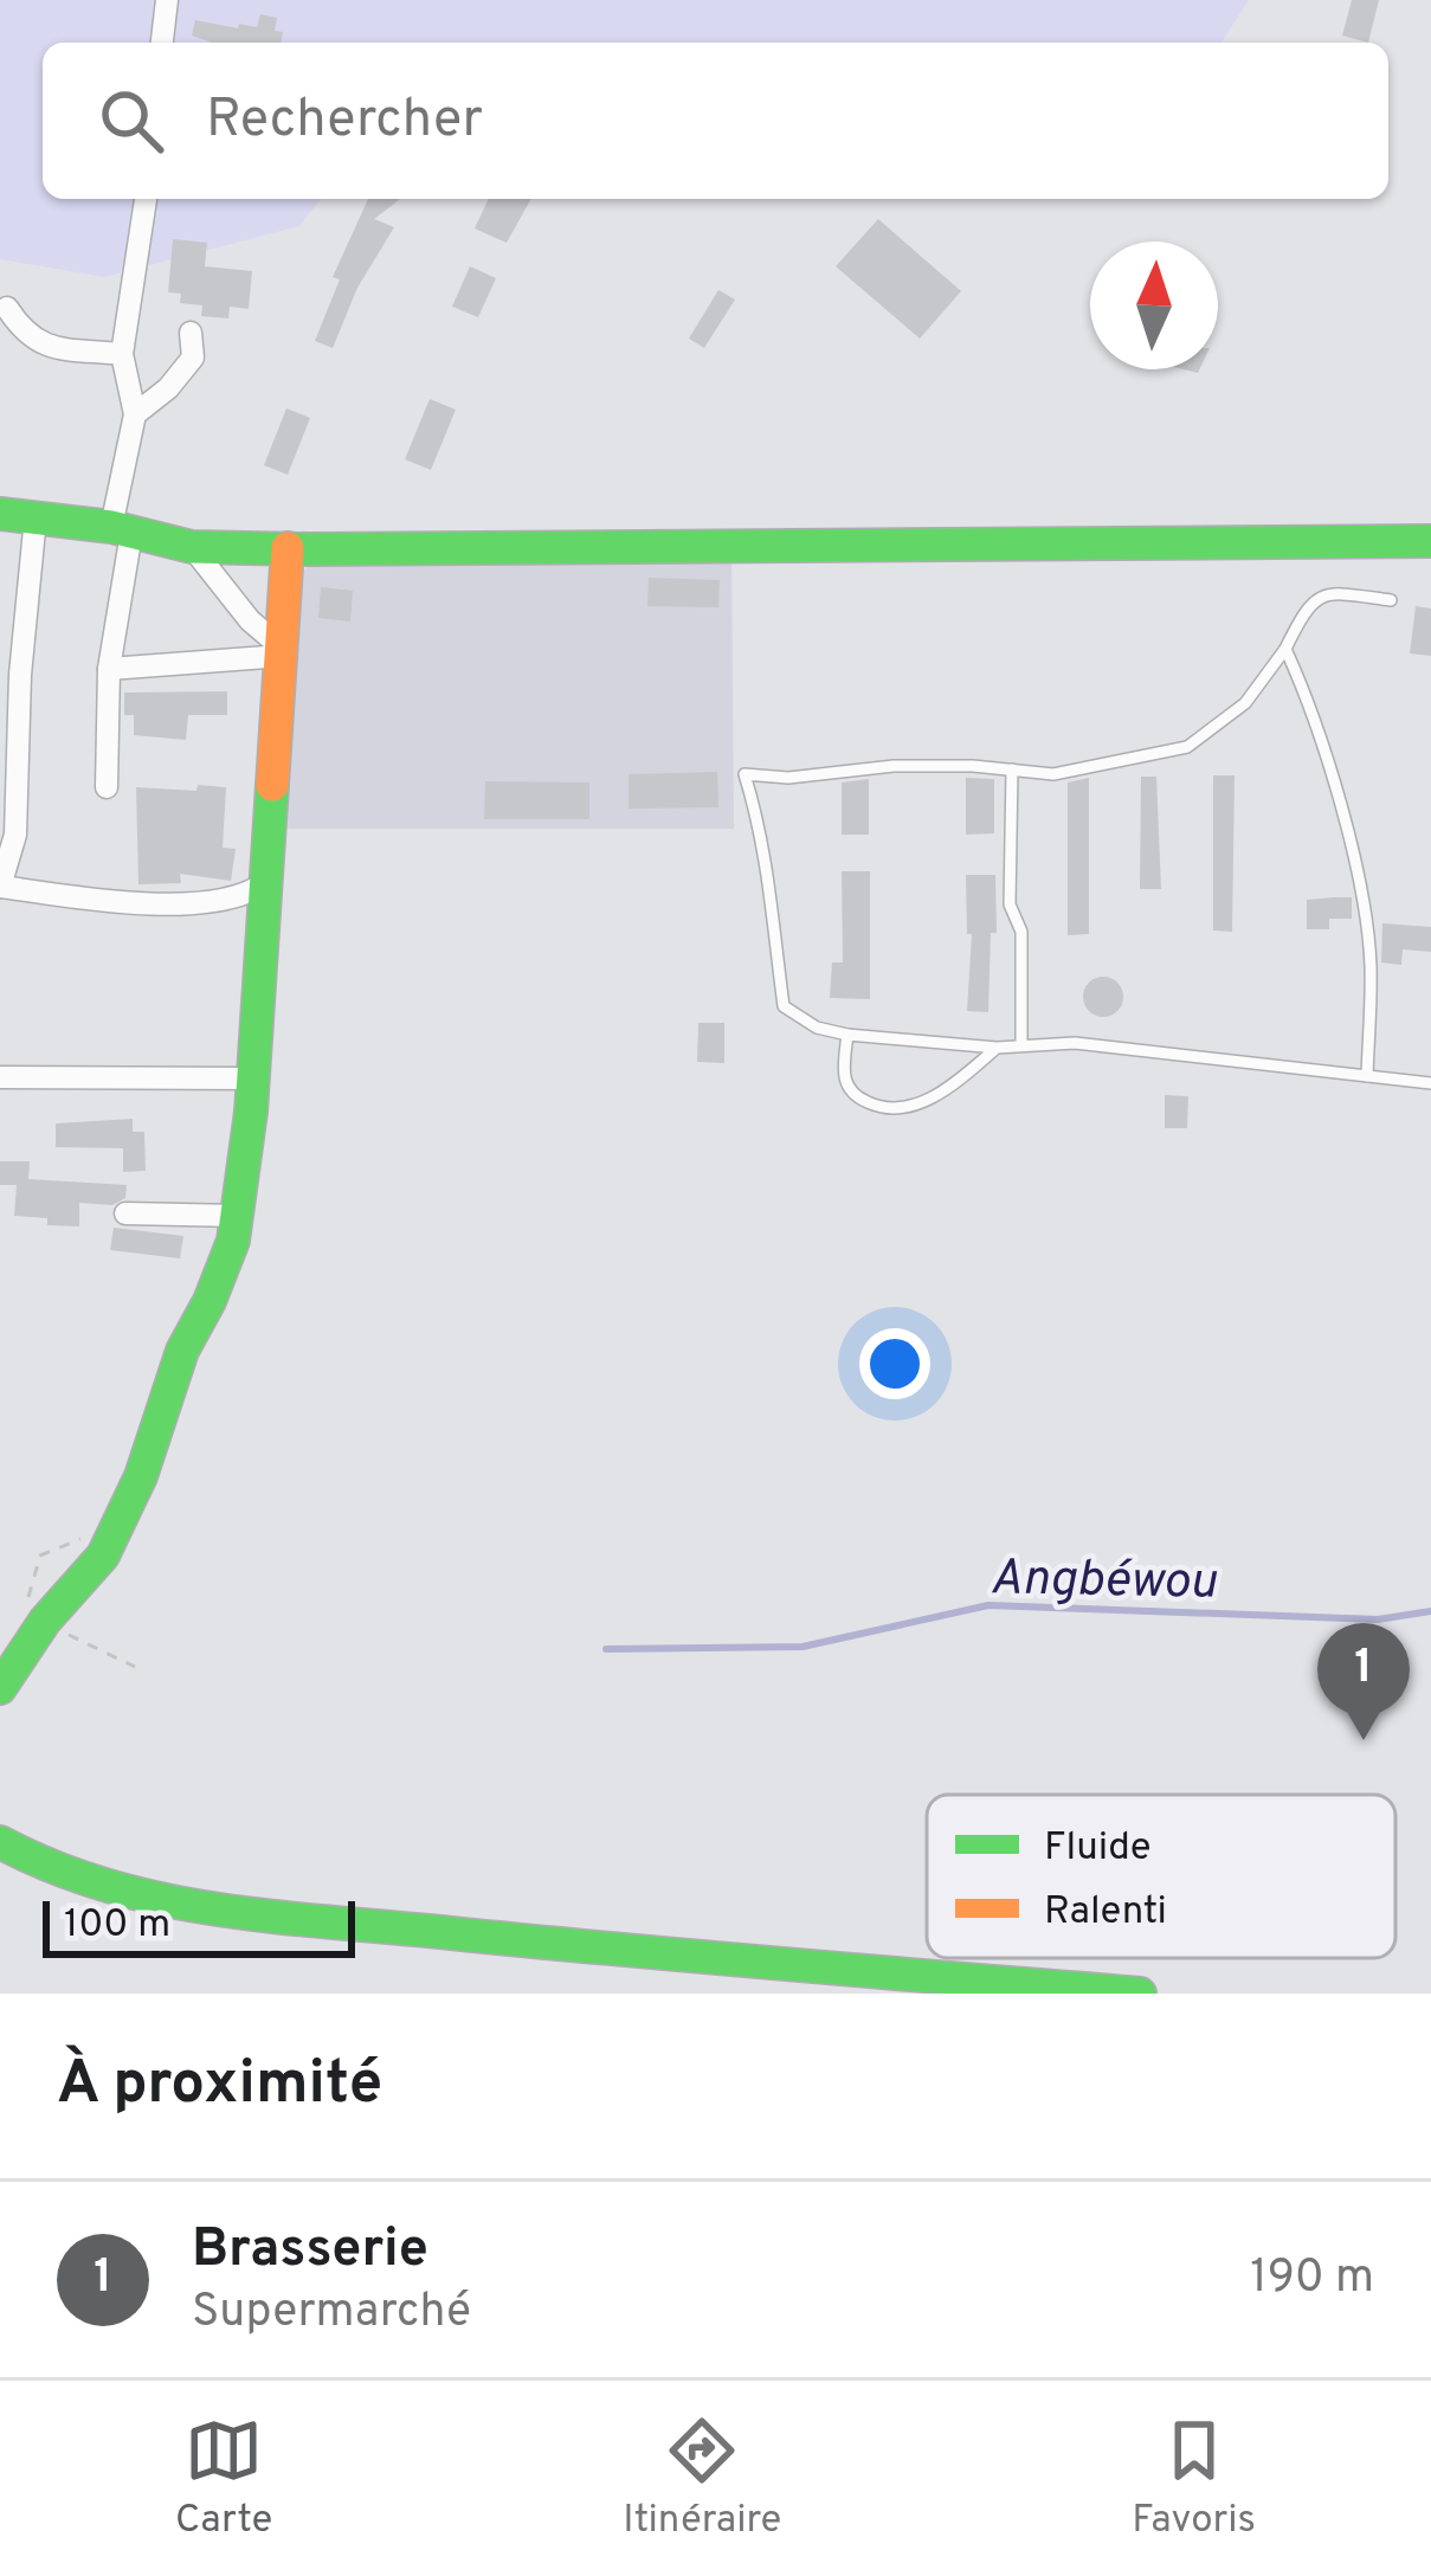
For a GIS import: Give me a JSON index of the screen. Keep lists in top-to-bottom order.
{
  "water": ["Angbéwou"],
  "legend": ["Fluide", "Ralenti"],
  "scale_bar": "100 m",
  "north": "top",
  "page": {
    "search": "Rechercher",
    "pins": "1",
    "scale": "100 m",
    "heading": "À proximité",
    "list": [
      {
        "mark": "1",
        "name": "Brasserie",
        "note": "Supermarché",
        "value": "190 m"
      }
    ],
    "nav": ["Carte", "Itinéraire", "Favoris"]
  }
}
